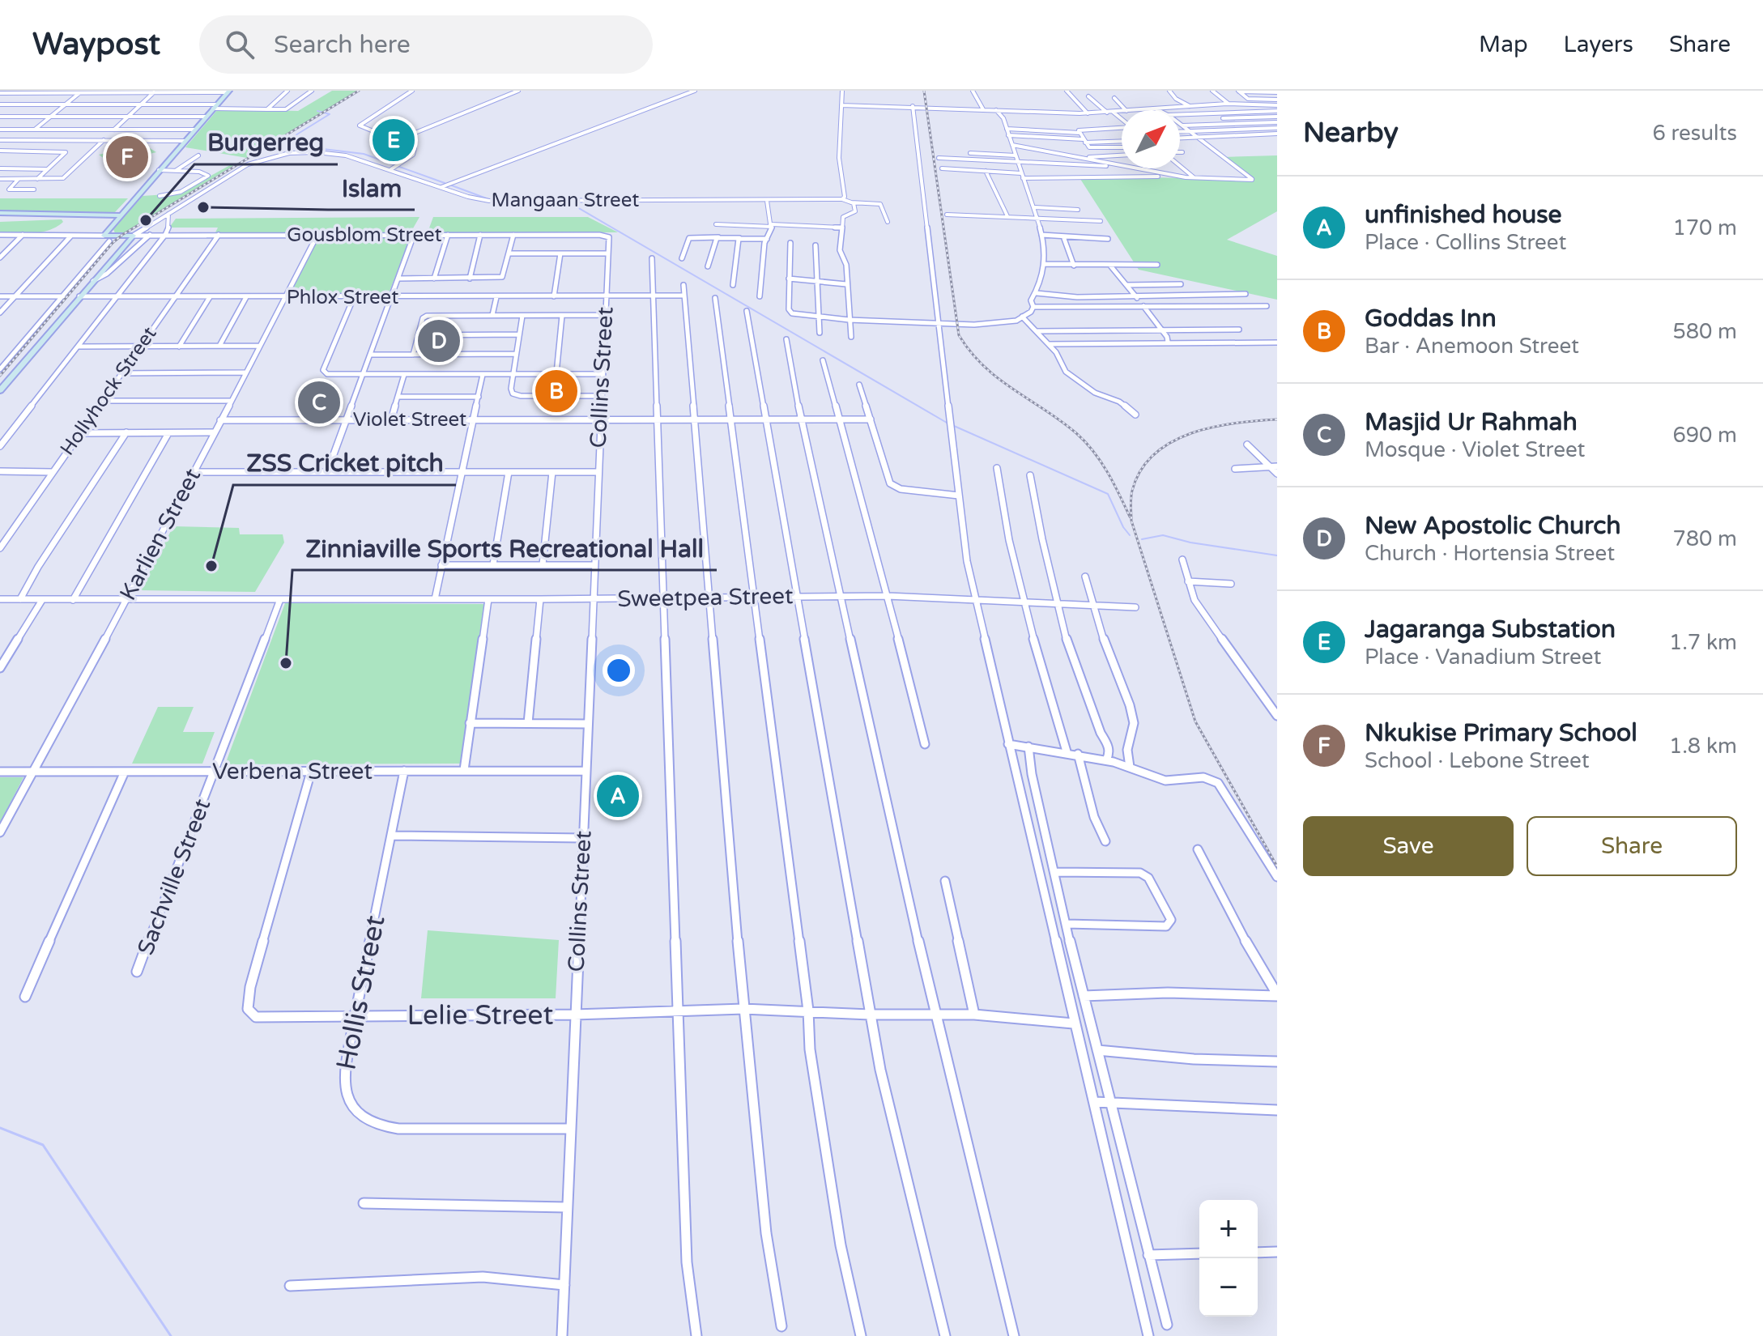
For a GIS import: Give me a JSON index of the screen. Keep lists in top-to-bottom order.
{
  "streets": {
    "street": [
      "Mangaan Street",
      "Gousblom Street",
      "Phlox Street",
      "Collins Street",
      "Hollyhock Street",
      "Violet Street",
      "Karlien Street",
      "Sweetpea Street",
      "Verbena Street",
      "Sachville Street",
      "Hollis Street",
      "Lelie Street"
    ]
  },
  "crossings": [
    ["Mangaan Street", "Gousblom Street"],
    ["Mangaan Street", "Phlox Street"],
    ["Gousblom Street", "Collins Street"],
    ["Gousblom Street", "Hollyhock Street"],
    ["Gousblom Street", "Karlien Street"],
    ["Phlox Street", "Collins Street"],
    ["Phlox Street", "Hollyhock Street"],
    ["Phlox Street", "Karlien Street"],
    ["Collins Street", "Violet Street"],
    ["Collins Street", "Sweetpea Street"],
    ["Collins Street", "Verbena Street"],
    ["Collins Street", "Hollis Street"],
    ["Collins Street", "Lelie Street"],
    ["Violet Street", "Karlien Street"],
    ["Karlien Street", "Sweetpea Street"],
    ["Karlien Street", "Verbena Street"],
    ["Sweetpea Street", "Sachville Street"],
    ["Verbena Street", "Sachville Street"],
    ["Verbena Street", "Hollis Street"],
    ["Verbena Street", "Lelie Street"],
    ["Hollis Street", "Lelie Street"]
  ],
  "places": [
    "Islam",
    "Burgerreg",
    "ZSS Cricket pitch",
    "Zinniaville Sports Recreational Hall"
  ],
  "north": "top right",
  "page": {
    "header": "Waypost",
    "search": "Search here",
    "nav": ["Map", "Layers", "Share"],
    "heading": ["Nearby", "6 results"],
    "pins": [
      "E",
      "F",
      "D",
      "B",
      "C",
      "A"
    ],
    "list": [
      {
        "mark": "A",
        "name": "unfinished house",
        "note": "Place · Collins Street",
        "value": "170 m"
      },
      {
        "mark": "B",
        "name": "Goddas Inn",
        "note": "Bar · Anemoon Street",
        "value": "580 m"
      },
      {
        "mark": "C",
        "name": "Masjid Ur Rahmah",
        "note": "Mosque · Violet Street",
        "value": "690 m"
      },
      {
        "mark": "D",
        "name": "New Apostolic Church",
        "note": "Church · Hortensia Street",
        "value": "780 m"
      },
      {
        "mark": "E",
        "name": "Jagaranga Substation",
        "note": "Place · Vanadium Street",
        "value": "1.7 km"
      },
      {
        "mark": "F",
        "name": "Nkukise Primary School",
        "note": "School · Lebone Street",
        "value": "1.8 km"
      }
    ],
    "buttons": ["Save", "Share"],
    "map_buttons": ["+", "−"]
  }
}
